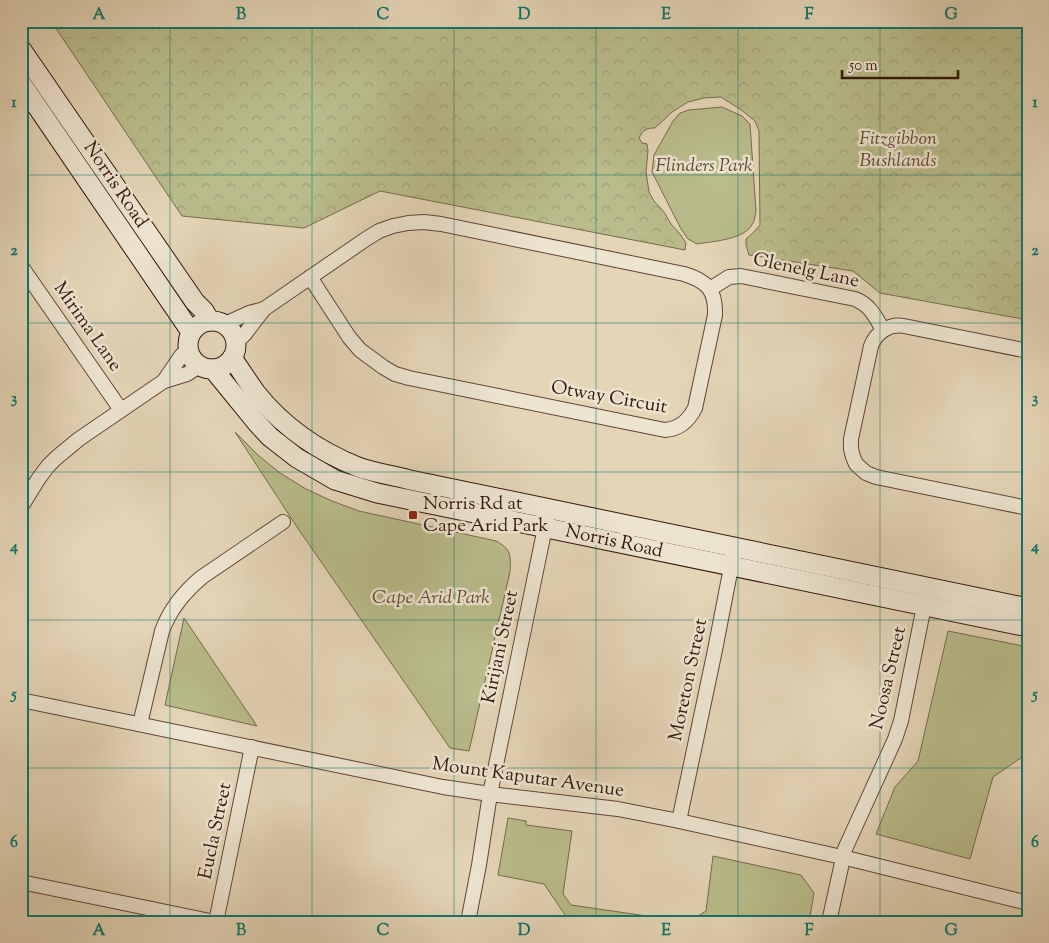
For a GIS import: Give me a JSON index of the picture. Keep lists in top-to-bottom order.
{
  "streets": {
    "main road": ["Norris Road"],
    "street": [
      "Glenelg Lane",
      "Mirima Lane",
      "Otway Circuit",
      "Kirijani Street",
      "Noosa Street",
      "Moreton Street",
      "Mount Kaputar Avenue",
      "Eucla Street"
    ]
  },
  "crossings": [
    ["Norris Road", "Kirijani Street"],
    ["Norris Road", "Noosa Street"],
    ["Norris Road", "Moreton Street"],
    ["Glenelg Lane", "Otway Circuit"],
    ["Kirijani Street", "Mount Kaputar Avenue"],
    ["Noosa Street", "Mount Kaputar Avenue"],
    ["Moreton Street", "Mount Kaputar Avenue"],
    ["Mount Kaputar Avenue", "Eucla Street"]
  ],
  "parks": ["Fitzgibbon Bushlands", "Flinders Park", "Cape Arid Park"],
  "places": {
    "transit": ["Norris Rd at Cape Arid Park"]
  },
  "scale_bar": "50 m",
  "grid": {
    "columns": [
      "A",
      "B",
      "C",
      "D",
      "E",
      "F",
      "G"
    ],
    "rows": [
      "1",
      "2",
      "3",
      "4",
      "5",
      "6"
    ]
  }
}
